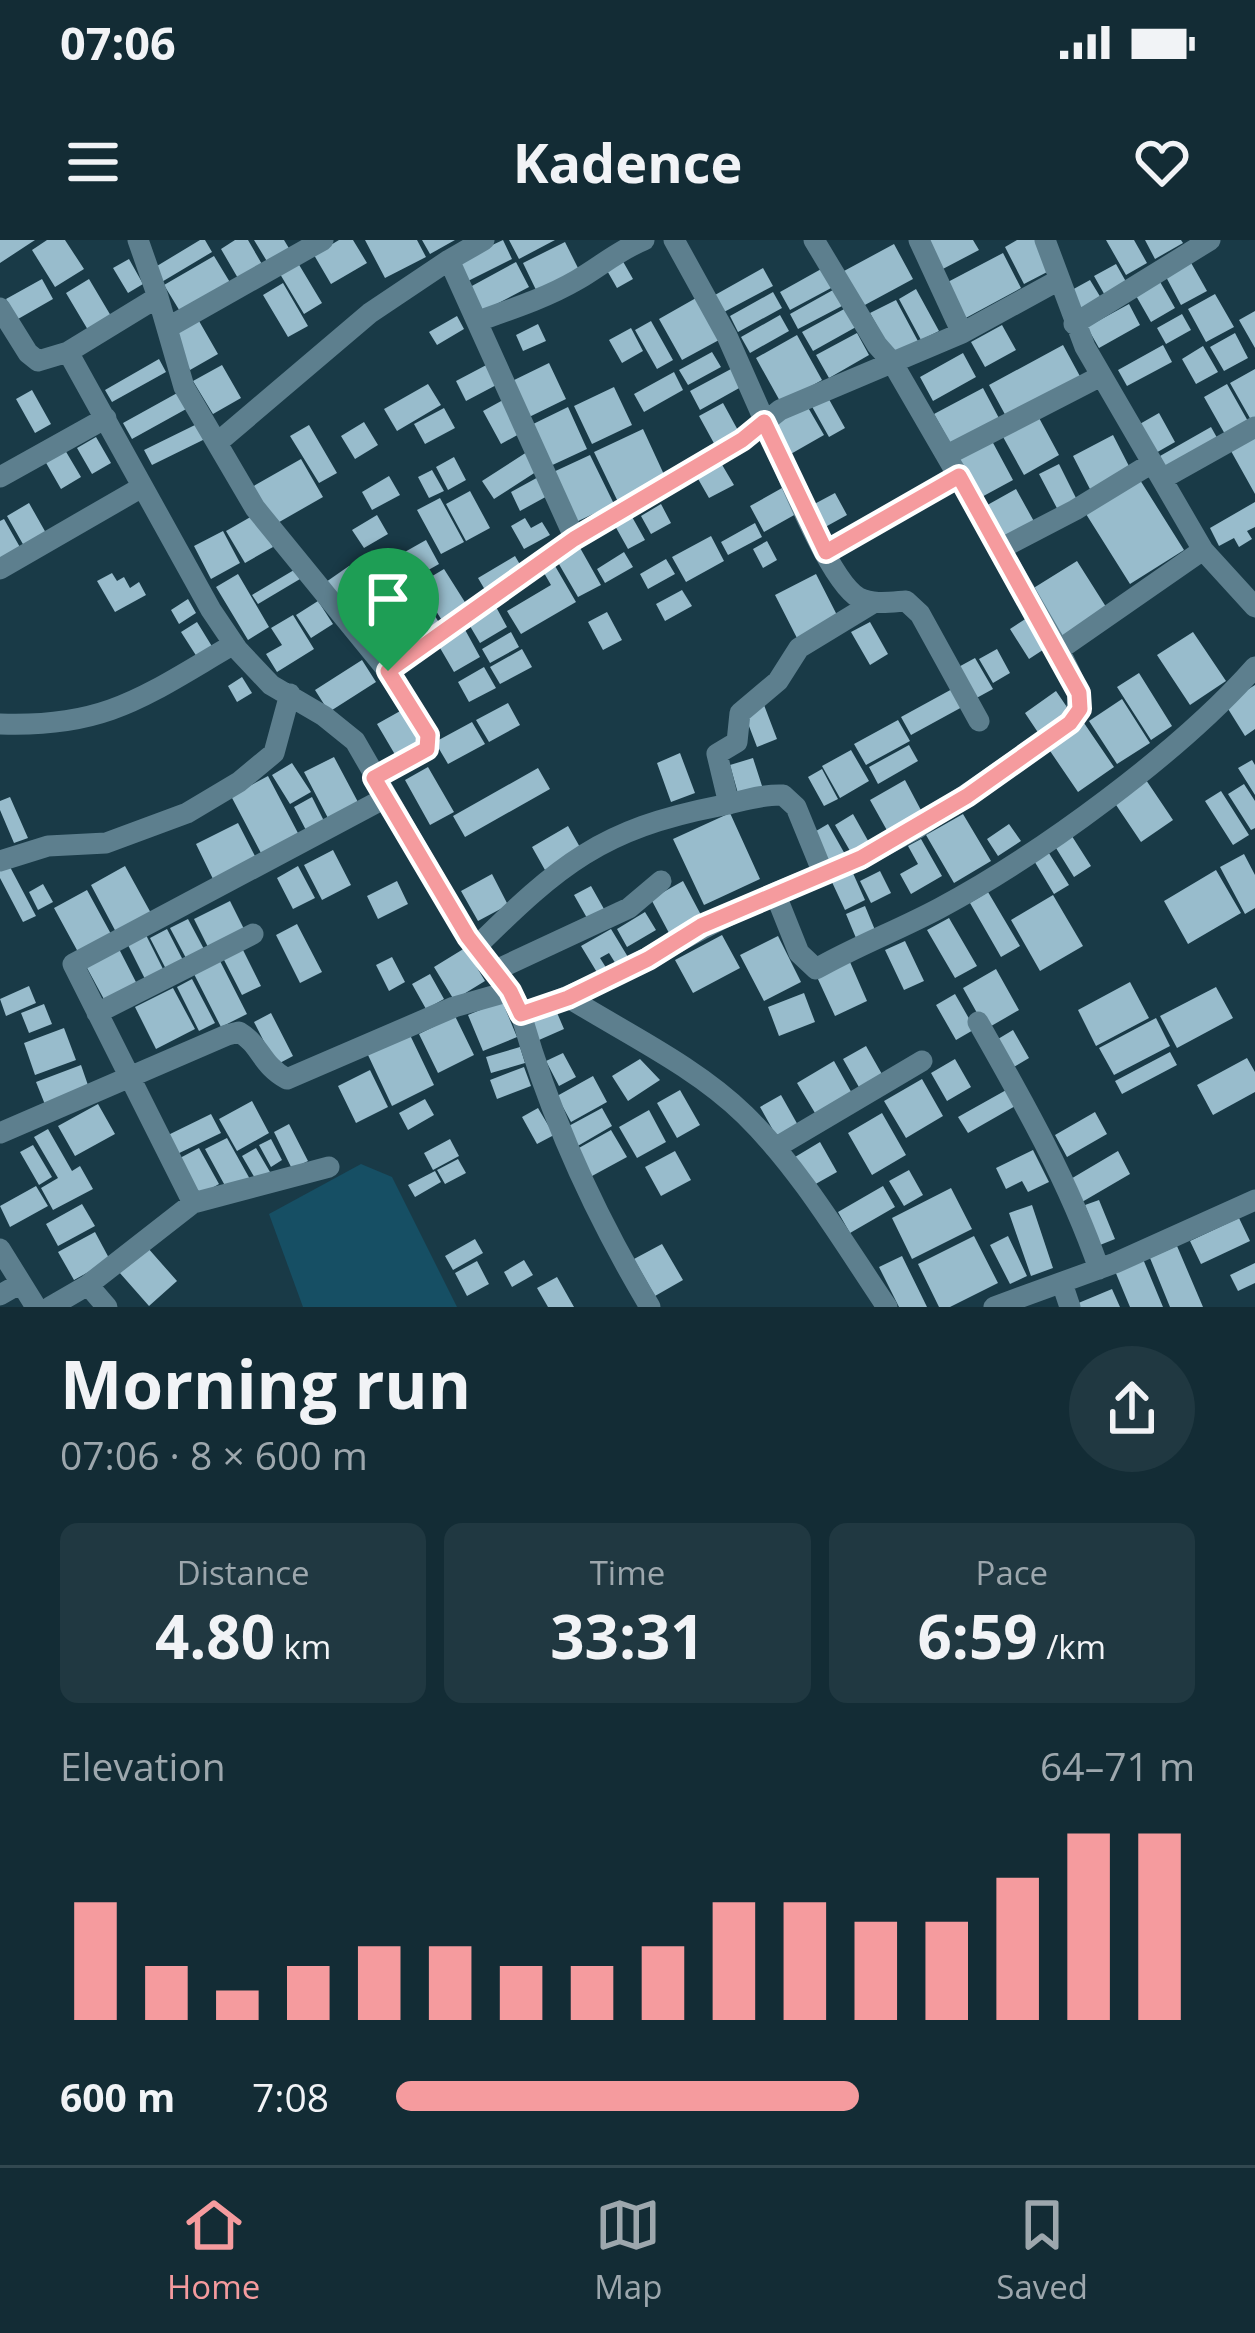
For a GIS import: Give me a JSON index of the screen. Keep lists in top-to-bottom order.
{
  "page": {
    "status": "07:06",
    "header": "Kadence",
    "heading": ["Morning run", "07:06 · 8 × 600 m"],
    "stats": [
      ["Distance", "4.80 km"],
      ["Time", "33:31"],
      ["Pace", "6:59 /km"]
    ],
    "chart": ["Elevation", "64–71 m"],
    "list": [
      {
        "name": "600 m",
        "note": "7:08"
      }
    ],
    "tabs": ["Home", "Map", "Saved"]
  }
}
